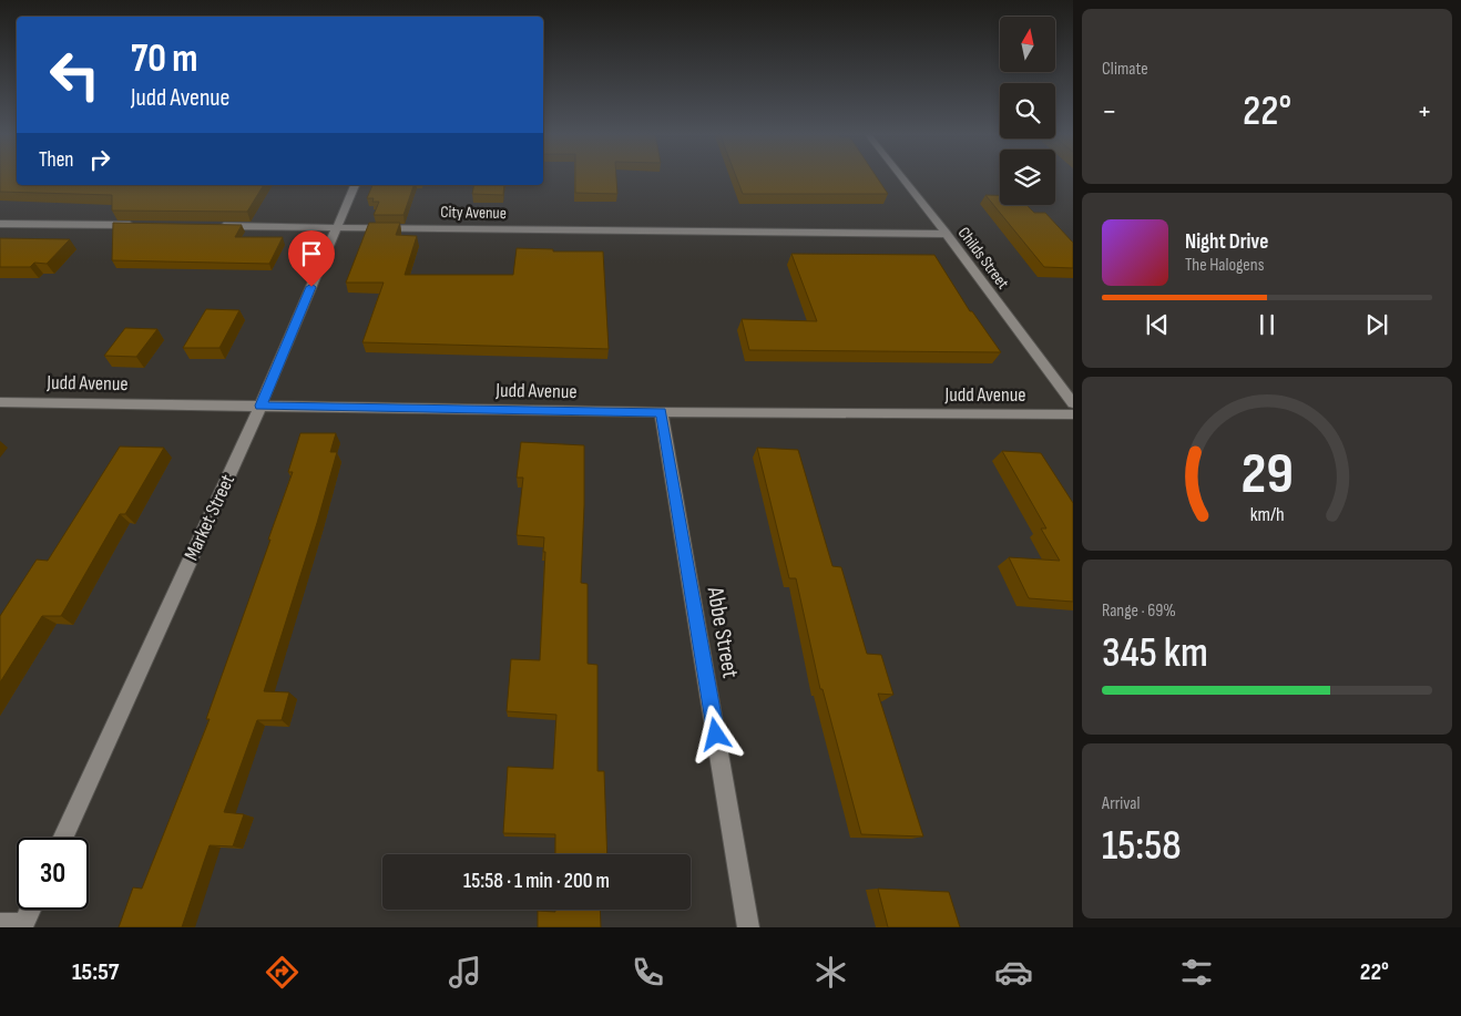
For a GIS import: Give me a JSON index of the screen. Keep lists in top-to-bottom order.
{
  "streets": {
    "street": [
      "City Avenue",
      "Childs Street",
      "Judd Avenue",
      "Market Street",
      "Abbe Street"
    ]
  },
  "crossings": [
    ["City Avenue", "Childs Street"],
    ["City Avenue", "Market Street"],
    ["Judd Avenue", "Market Street"],
    ["Judd Avenue", "Abbe Street"]
  ],
  "north": "top",
  "page": {
    "tile": [
      "Climate",
      ["Range · 69%", "345 km"],
      ["Arrival", "15:58"]
    ],
    "turn": ["70 m", "Judd Avenue"],
    "heat": ["−", "22°", "+"],
    "then": "Then",
    "song": ["Night Drive", "The Halogens"],
    "limit": "30",
    "trip": "15:58 · 1 min · 200 m",
    "tabs": ["15:57", "22°"],
    "gauge": ["29", "km/h"]
  }
}
